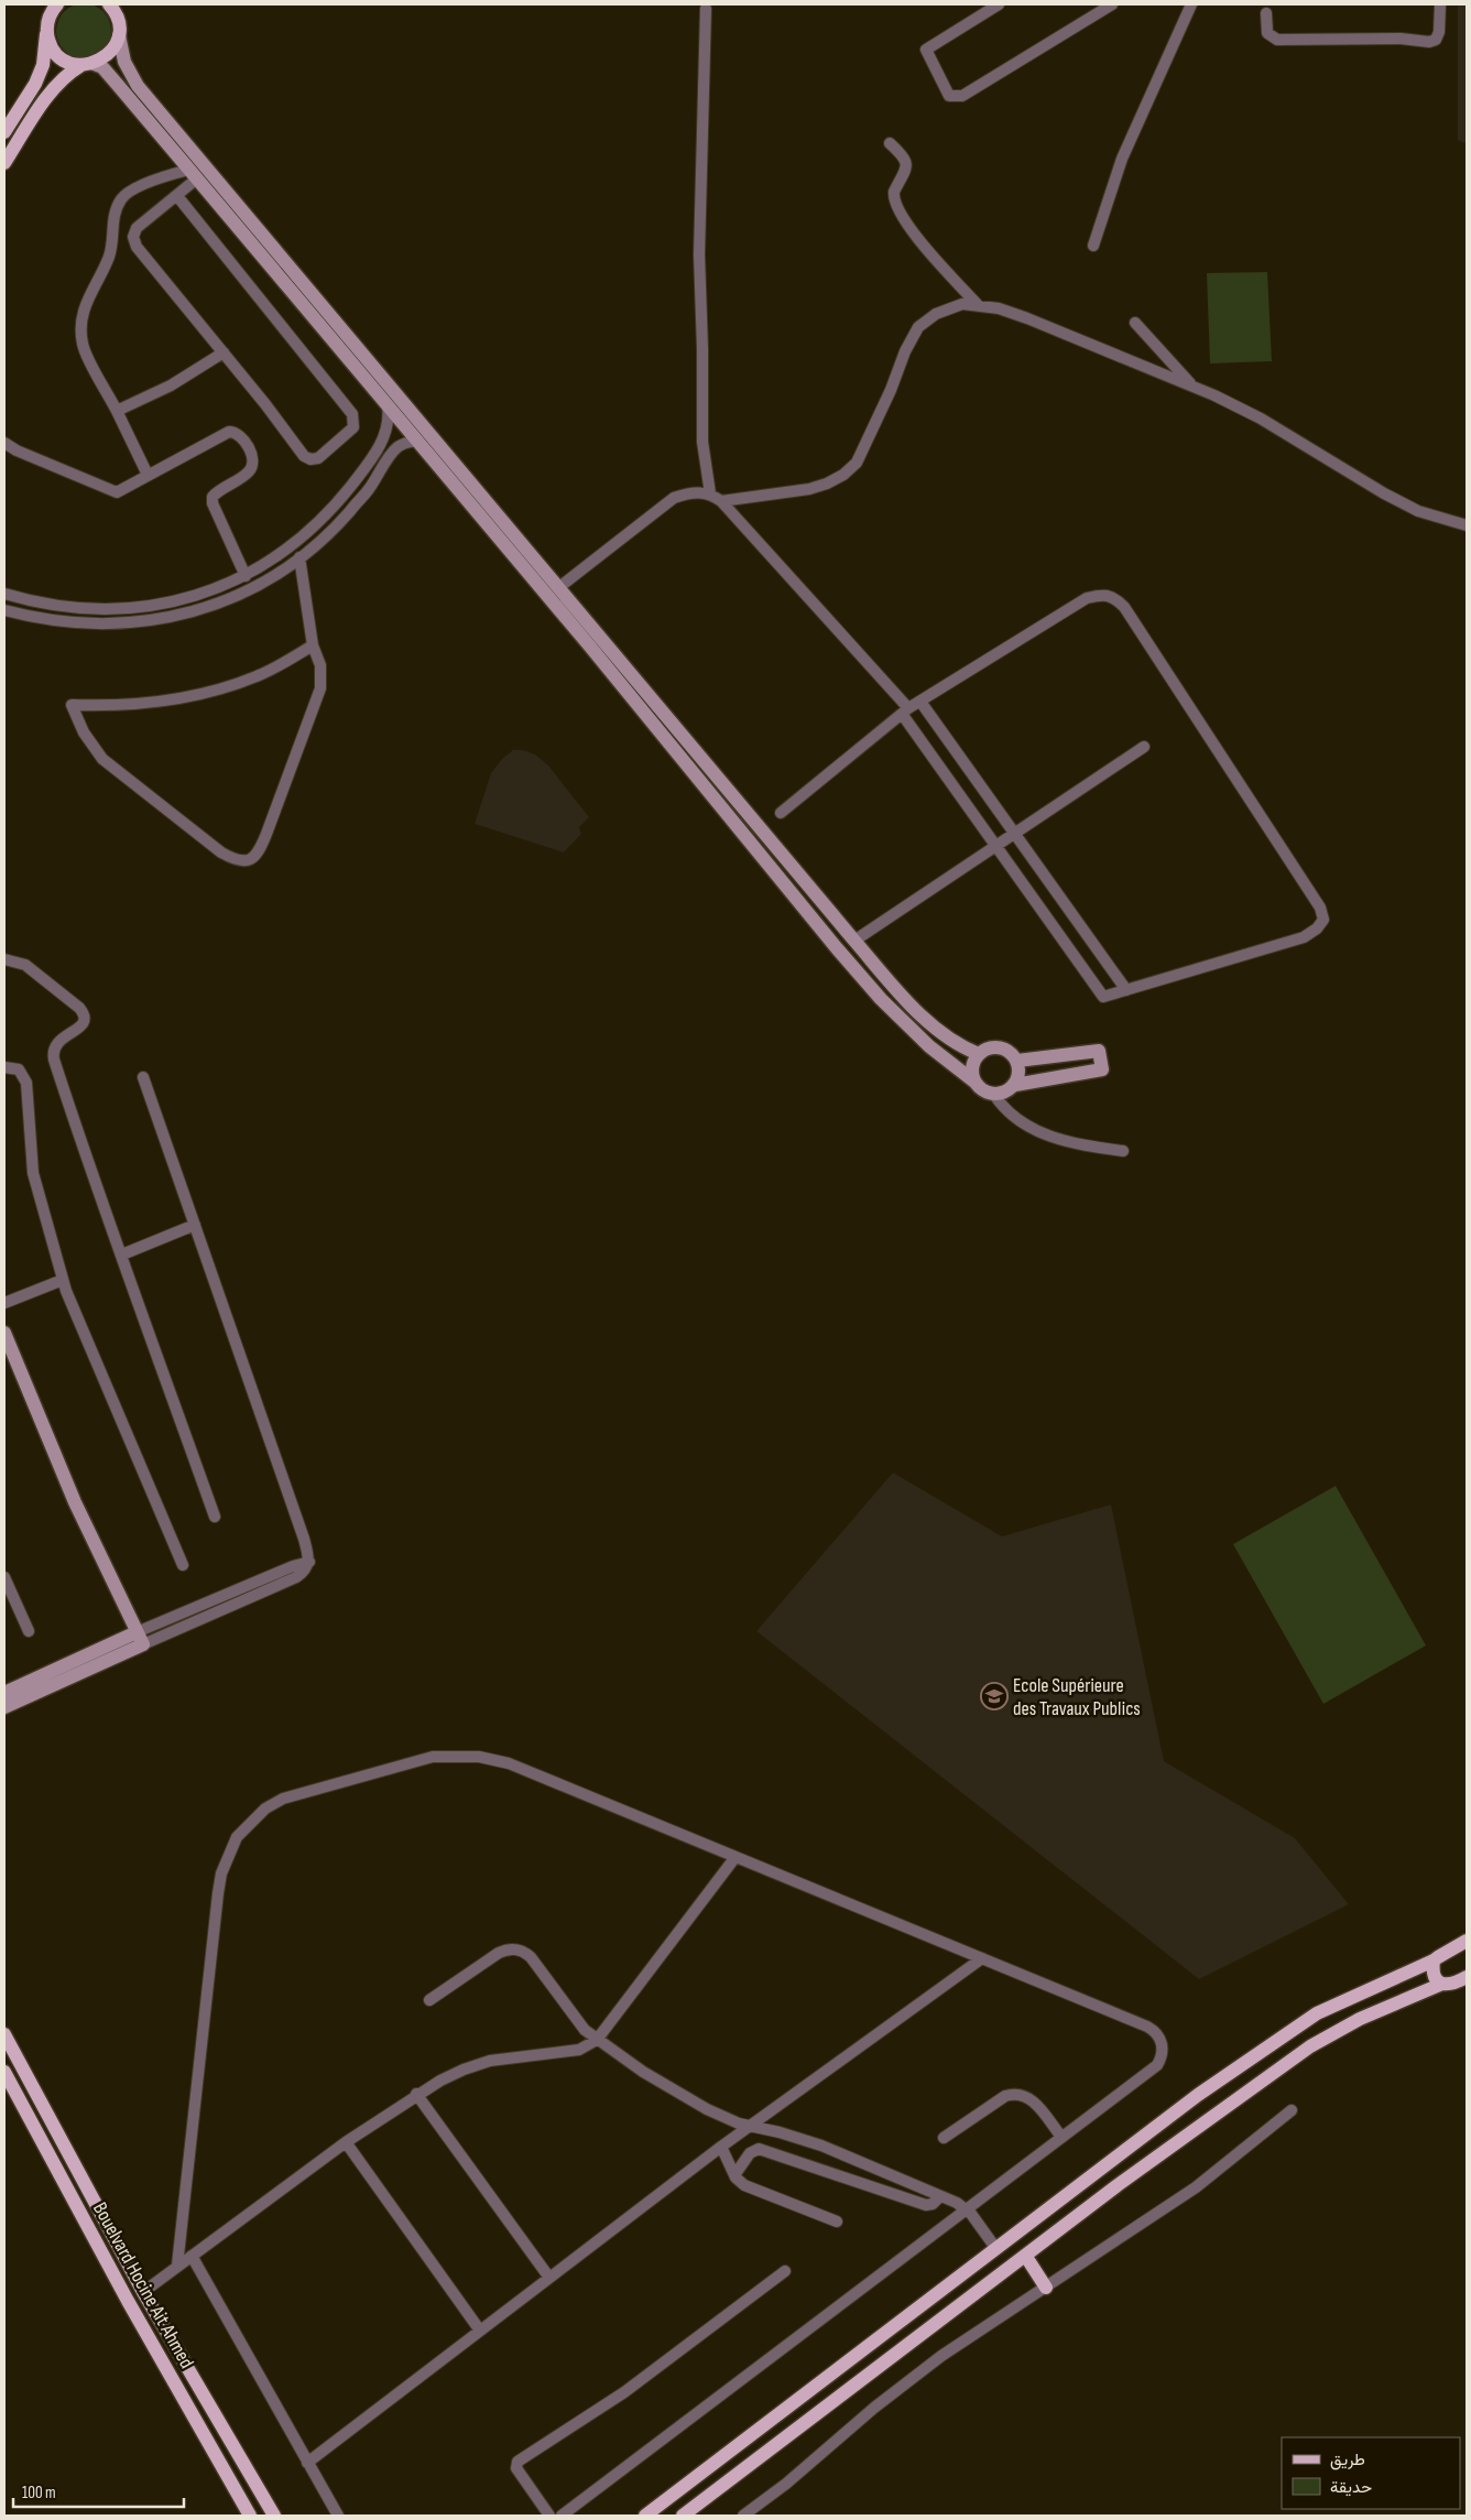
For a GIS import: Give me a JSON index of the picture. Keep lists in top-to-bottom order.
{
  "streets": {
    "main road": ["Bouelvard Hocine Ait Ahmed"]
  },
  "places": {
    "school or university": ["Ecole Supérieure des Travaux Publics"]
  },
  "legend": ["طريق", "حديقة"],
  "scale_bar": "100 m"
}
